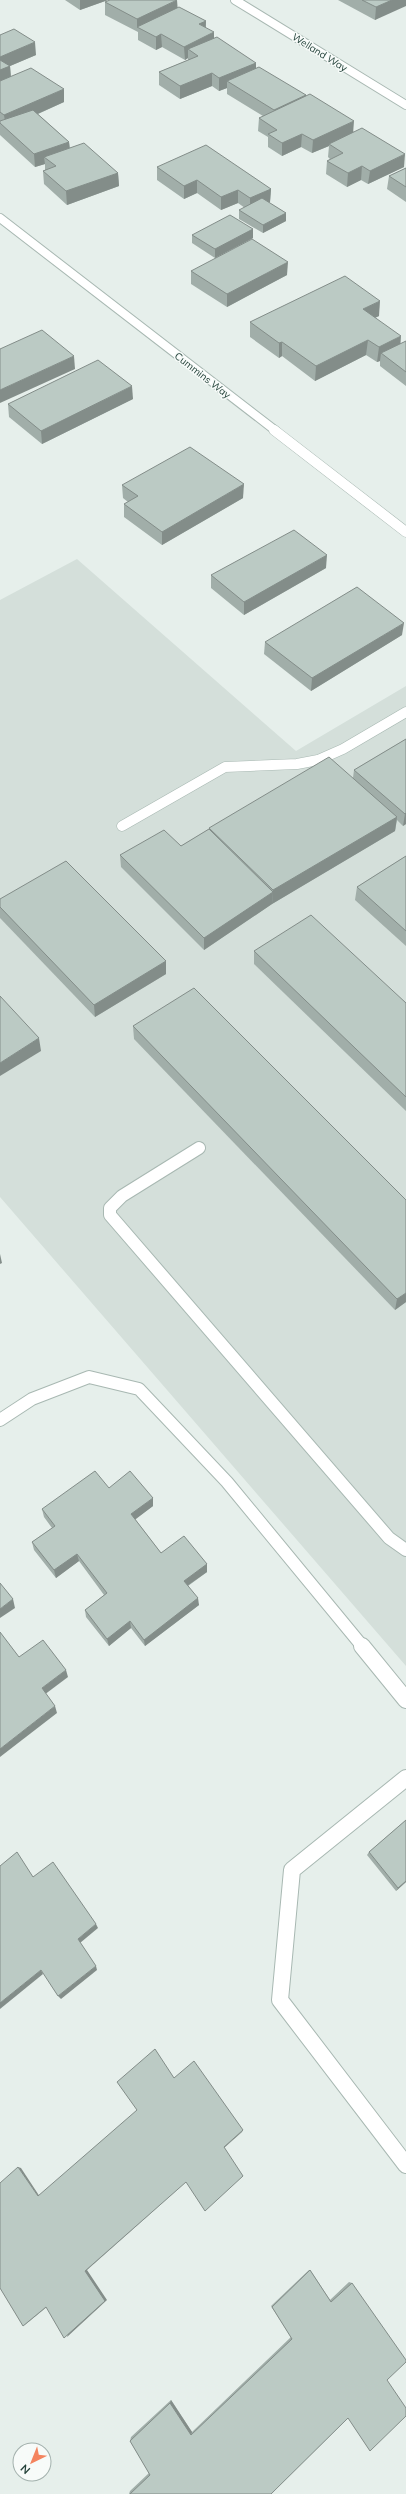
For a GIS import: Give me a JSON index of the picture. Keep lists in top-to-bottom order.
{
  "streets": {
    "street": ["Welland Way", "Cummins Way"]
  },
  "north": "bottom left"
}
